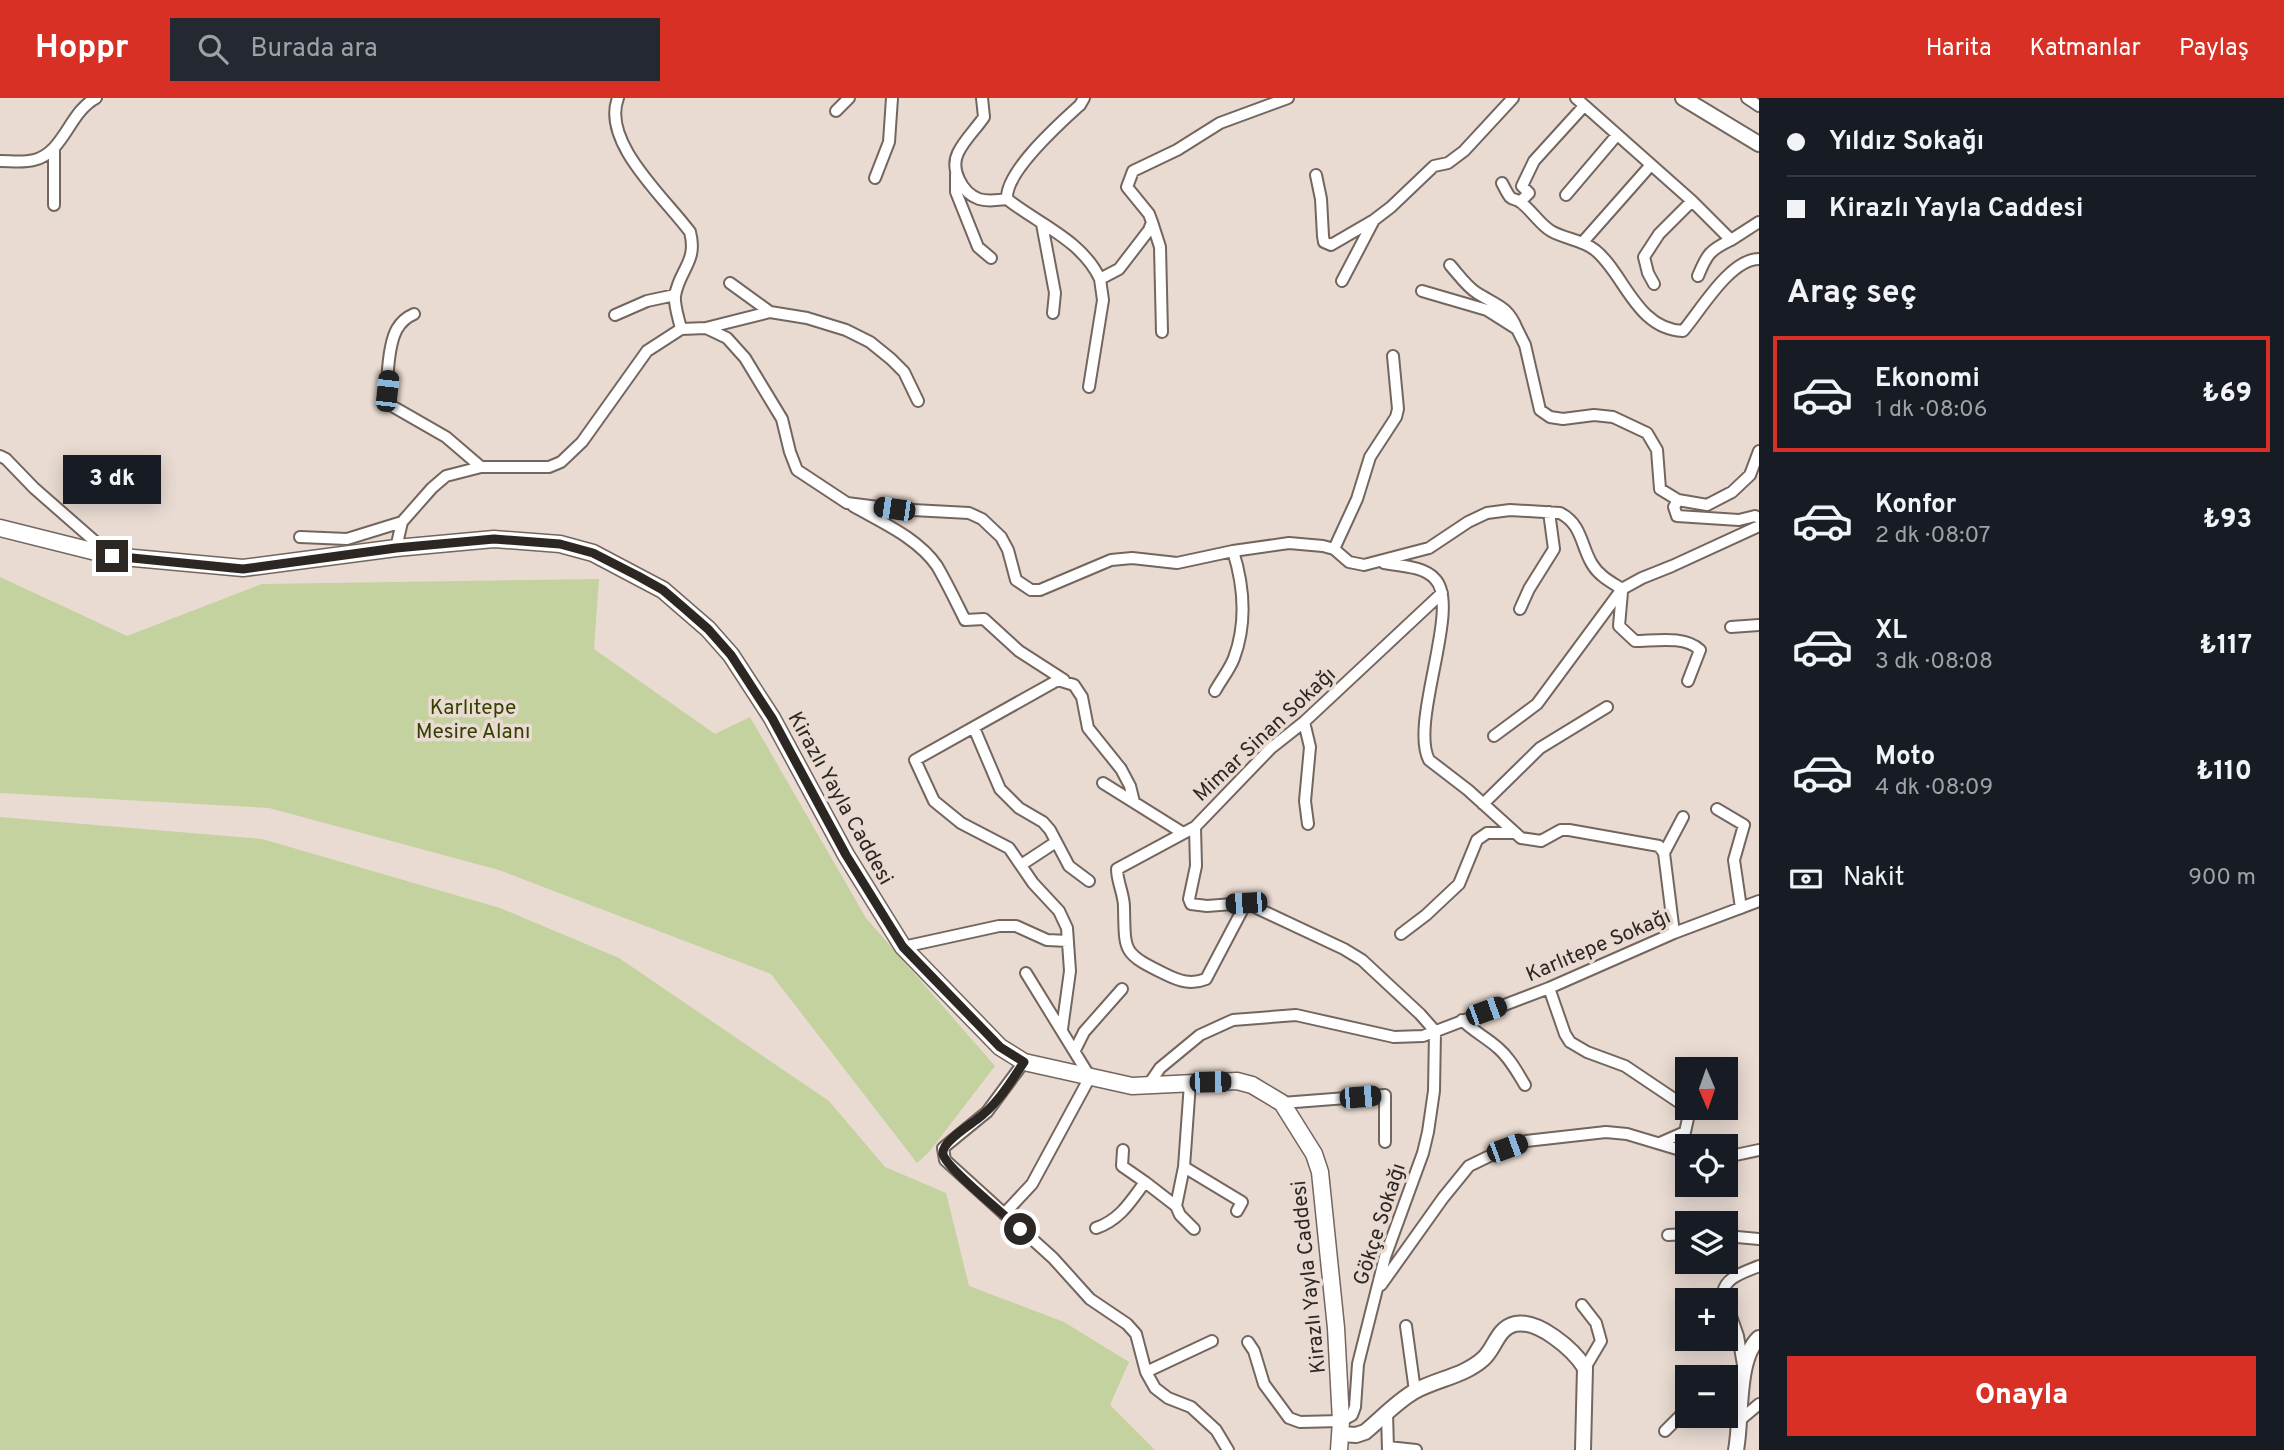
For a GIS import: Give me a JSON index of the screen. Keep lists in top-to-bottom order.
{
  "streets": {
    "main road": ["Kirazlı Yayla Caddesi"],
    "street": ["Mimar Sinan Sokağı", "Karlıtepe Sokağı", "Gökçe Sokağı"]
  },
  "crossings": [
    ["Mimar Sinan Sokağı", "Karlıtepe Sokağı"],
    ["Mimar Sinan Sokağı", "Gökçe Sokağı"],
    ["Kirazlı Yayla Caddesi", "Karlıtepe Sokağı"],
    ["Kirazlı Yayla Caddesi", "Gökçe Sokağı"],
    ["Karlıtepe Sokağı", "Gökçe Sokağı"]
  ],
  "parks": ["Karlıtepe Mesire Alanı"],
  "north": "bottom",
  "page": {
    "header": "Hoppr",
    "search": "Burada ara",
    "nav": ["Harita", "Katmanlar", "Paylaş"],
    "banner": ["Yıldız Sokağı", "Kirazlı Yayla Caddesi"],
    "heading": "Araç seç",
    "list": [
      {
        "name": "Ekonomi",
        "note": "1 dk · 08:06",
        "value": "₺69"
      },
      {
        "name": "Konfor",
        "note": "2 dk · 08:07",
        "value": "₺93"
      },
      {
        "name": "XL",
        "note": "3 dk · 08:08",
        "value": "₺117"
      },
      {
        "name": "Moto",
        "note": "4 dk · 08:09",
        "value": "₺110"
      }
    ],
    "bubble": "3 dk",
    "pay": ["Nakit", "900 m"],
    "map_buttons": ["+", "−"],
    "buttons": "Onayla"
  }
}
